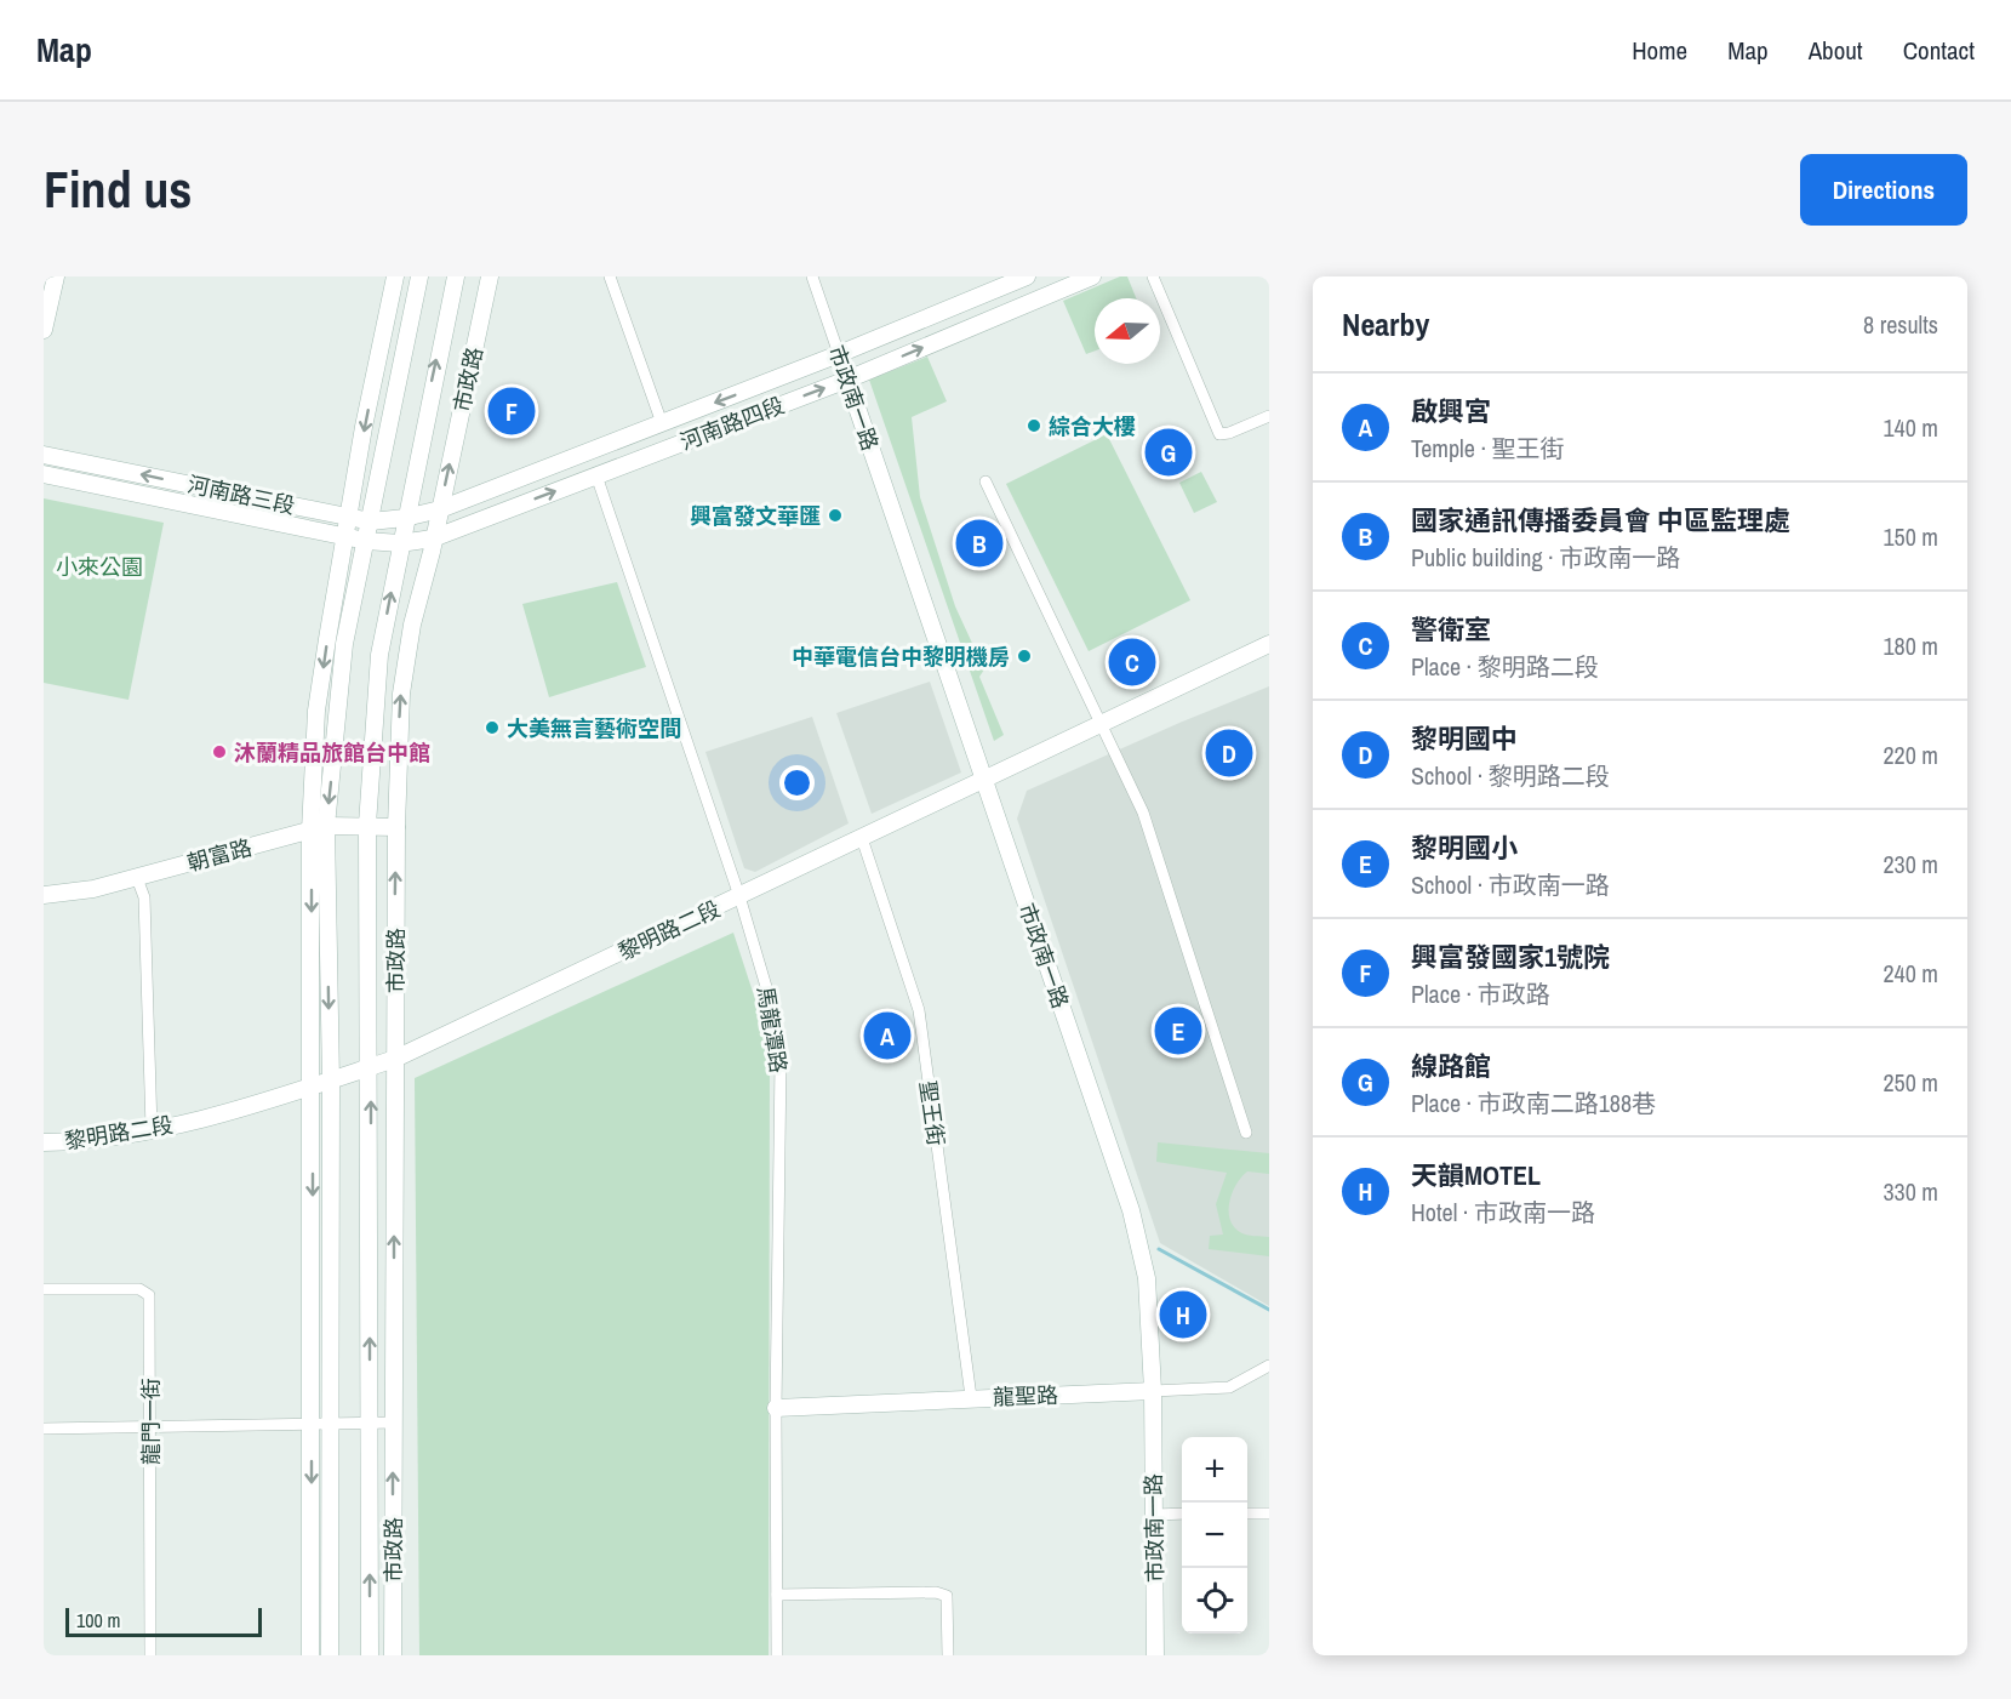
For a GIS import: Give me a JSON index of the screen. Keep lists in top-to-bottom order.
{
  "streets": {
    "street": [
      "市政路",
      "市政南一路",
      "河南路四段",
      "河南路三段",
      "朝富路",
      "黎明路二段",
      "馬龍潭路",
      "聖王街",
      "龍聖路",
      "龍門一街"
    ]
  },
  "crossings": [
    ["市政路", "河南路四段"],
    ["市政路", "河南路三段"],
    ["市政路", "朝富路"],
    ["市政路", "黎明路二段"],
    ["市政南一路", "河南路四段"],
    ["市政南一路", "黎明路二段"],
    ["市政南一路", "龍聖路"],
    ["河南路四段", "河南路三段"],
    ["河南路四段", "馬龍潭路"],
    ["黎明路二段", "馬龍潭路"],
    ["黎明路二段", "聖王街"],
    ["馬龍潭路", "龍聖路"],
    ["聖王街", "龍聖路"]
  ],
  "parks": ["小來公園"],
  "places": [
    "綜合大樓",
    "興富發文華匯",
    "中華電信台中黎明機房",
    "大美無言藝術空間",
    "沐蘭精品旅館台中館"
  ],
  "scale_bar": "100 m",
  "north": "left",
  "page": {
    "header": "Map",
    "nav": [
      "Home",
      "Map",
      "About",
      "Contact"
    ],
    "buttons": "Directions",
    "title": "Find us",
    "heading": ["Nearby", "8 results"],
    "list": [
      {
        "mark": "A",
        "name": "啟興宮",
        "note": "Temple · 聖王街",
        "value": "140 m"
      },
      {
        "mark": "B",
        "name": "國家通訊傳播委員會 中區監理處",
        "note": "Public building · 市政南一路",
        "value": "150 m"
      },
      {
        "mark": "C",
        "name": "警衛室",
        "note": "Place · 黎明路二段",
        "value": "180 m"
      },
      {
        "mark": "D",
        "name": "黎明國中",
        "note": "School · 黎明路二段",
        "value": "220 m"
      },
      {
        "mark": "E",
        "name": "黎明國小",
        "note": "School · 市政南一路",
        "value": "230 m"
      },
      {
        "mark": "F",
        "name": "興富發國家1號院",
        "note": "Place · 市政路",
        "value": "240 m"
      },
      {
        "mark": "G",
        "name": "線路館",
        "note": "Place · 市政南二路188巷",
        "value": "250 m"
      },
      {
        "mark": "H",
        "name": "天韻MOTEL",
        "note": "Hotel · 市政南一路",
        "value": "330 m"
      }
    ],
    "pins": [
      "F",
      "G",
      "B",
      "C",
      "D",
      "E",
      "A",
      "H"
    ],
    "map_buttons": ["+", "−"],
    "scale": "100 m"
  }
}
